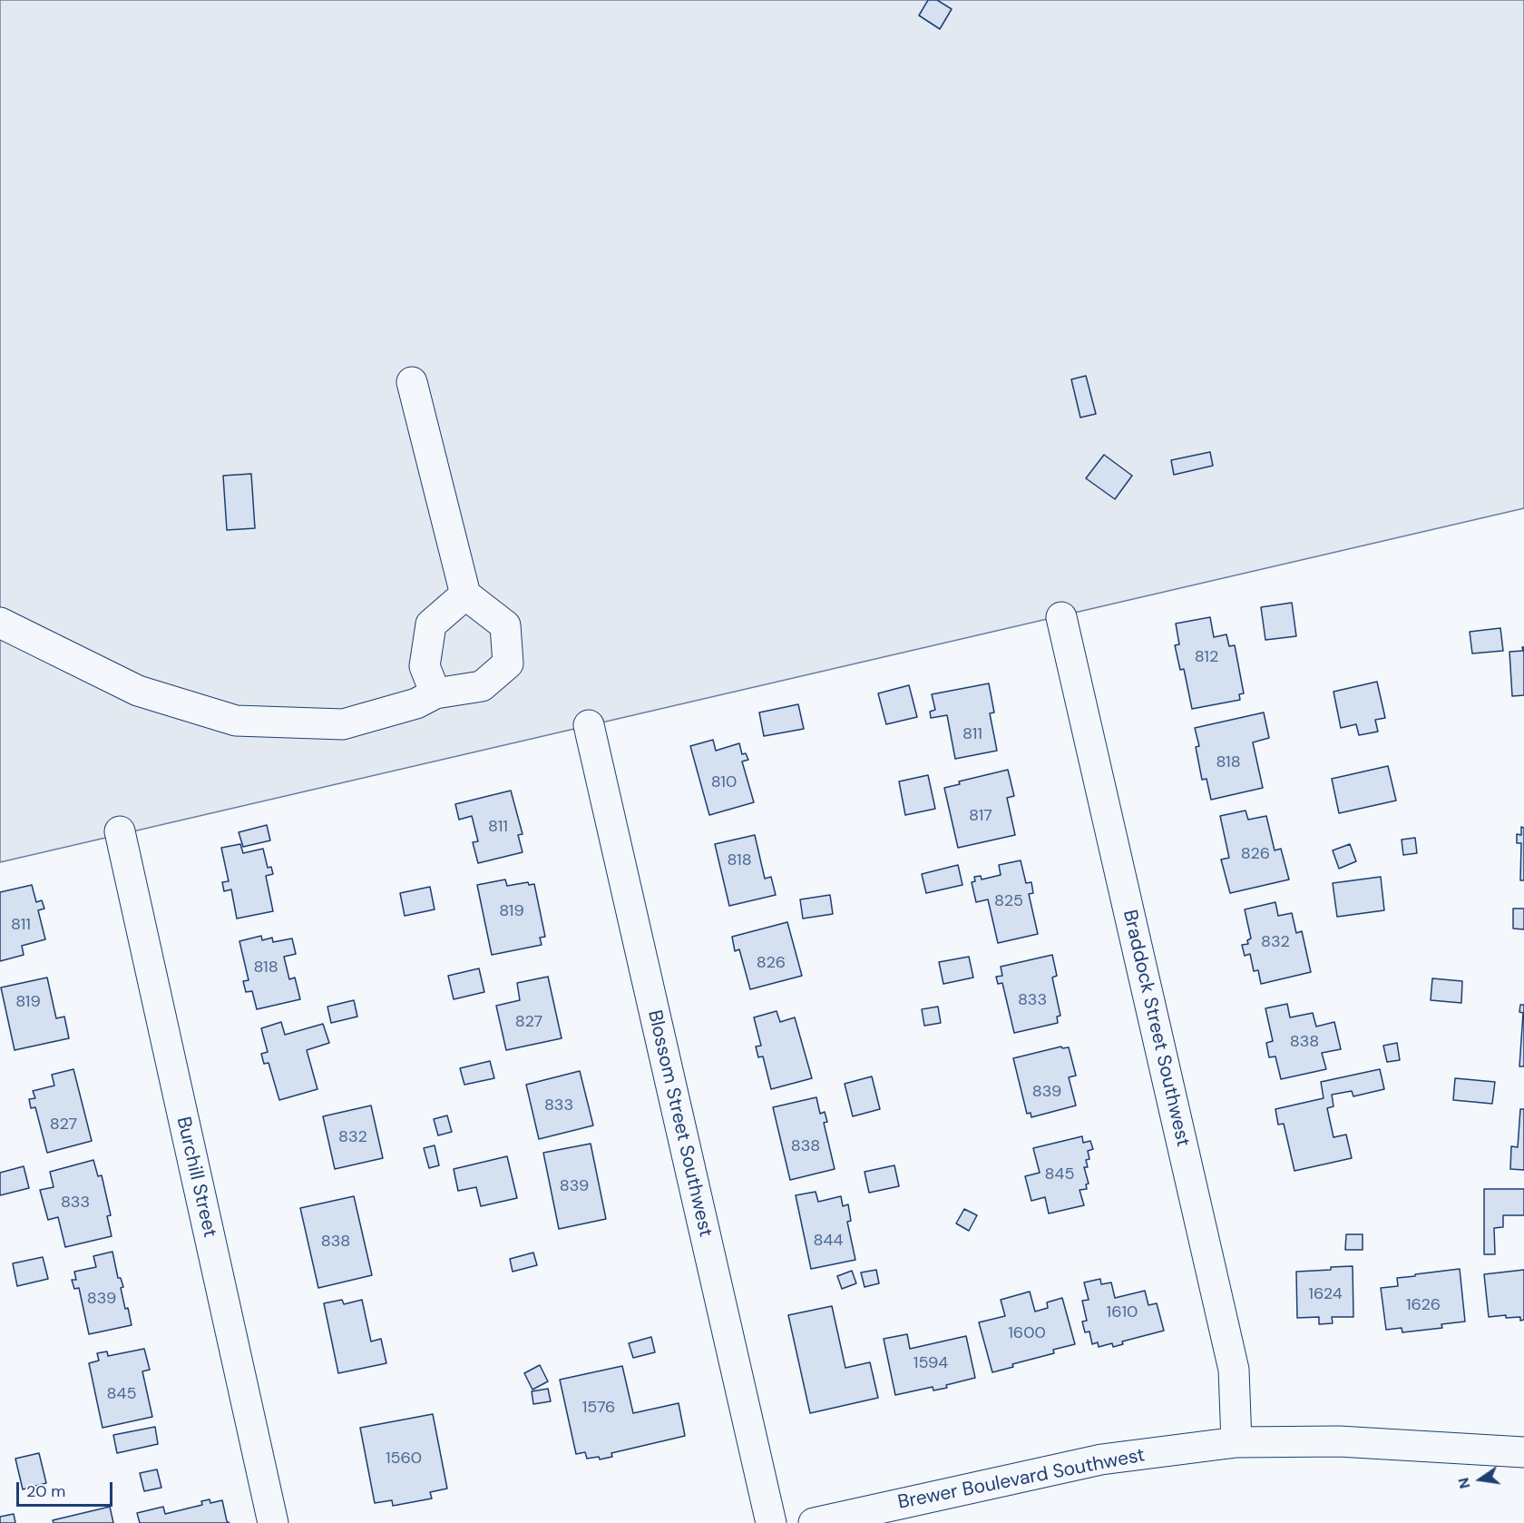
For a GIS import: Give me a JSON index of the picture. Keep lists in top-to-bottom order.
{
  "streets": {
    "street": [
      "Braddock Street Southwest",
      "Blossom Street Southwest",
      "Burchill Street",
      "Brewer Boulevard Southwest"
    ]
  },
  "crossings": [
    ["Braddock Street Southwest", "Brewer Boulevard Southwest"]
  ],
  "house_numbers": [
    "812",
    "811",
    "818",
    "810",
    "817",
    "811",
    "826",
    "818",
    "825",
    "819",
    "811",
    "832",
    "826",
    "818",
    "833",
    "819",
    "827",
    "838",
    "839",
    "833",
    "827",
    "832",
    "838",
    "845",
    "839",
    "833",
    "844",
    "838",
    "1624",
    "839",
    "1626",
    "1610",
    "1600",
    "1594",
    "845",
    "1576",
    "1560"
  ],
  "scale_bar": "20 m",
  "north": "left"
}
